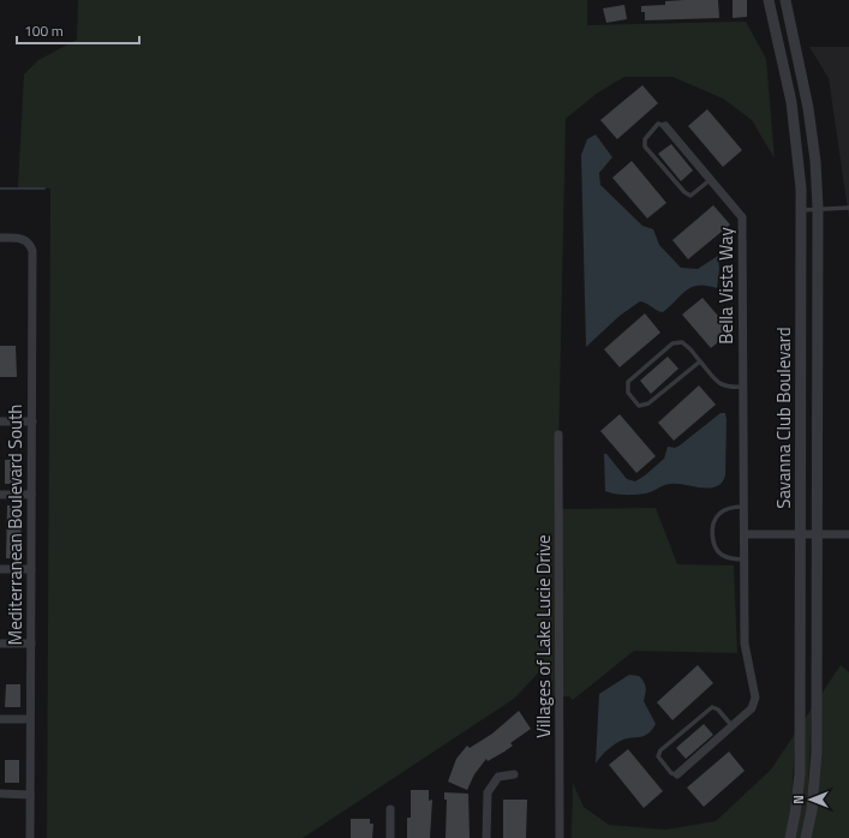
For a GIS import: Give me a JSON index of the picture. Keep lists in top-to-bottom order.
{
  "streets": {
    "street": [
      "Bella Vista Way",
      "Savanna Club Boulevard",
      "Mediterranean Boulevard South",
      "Villages of Lake Lucie Drive"
    ]
  },
  "scale_bar": "100 m",
  "north": "left"
}
